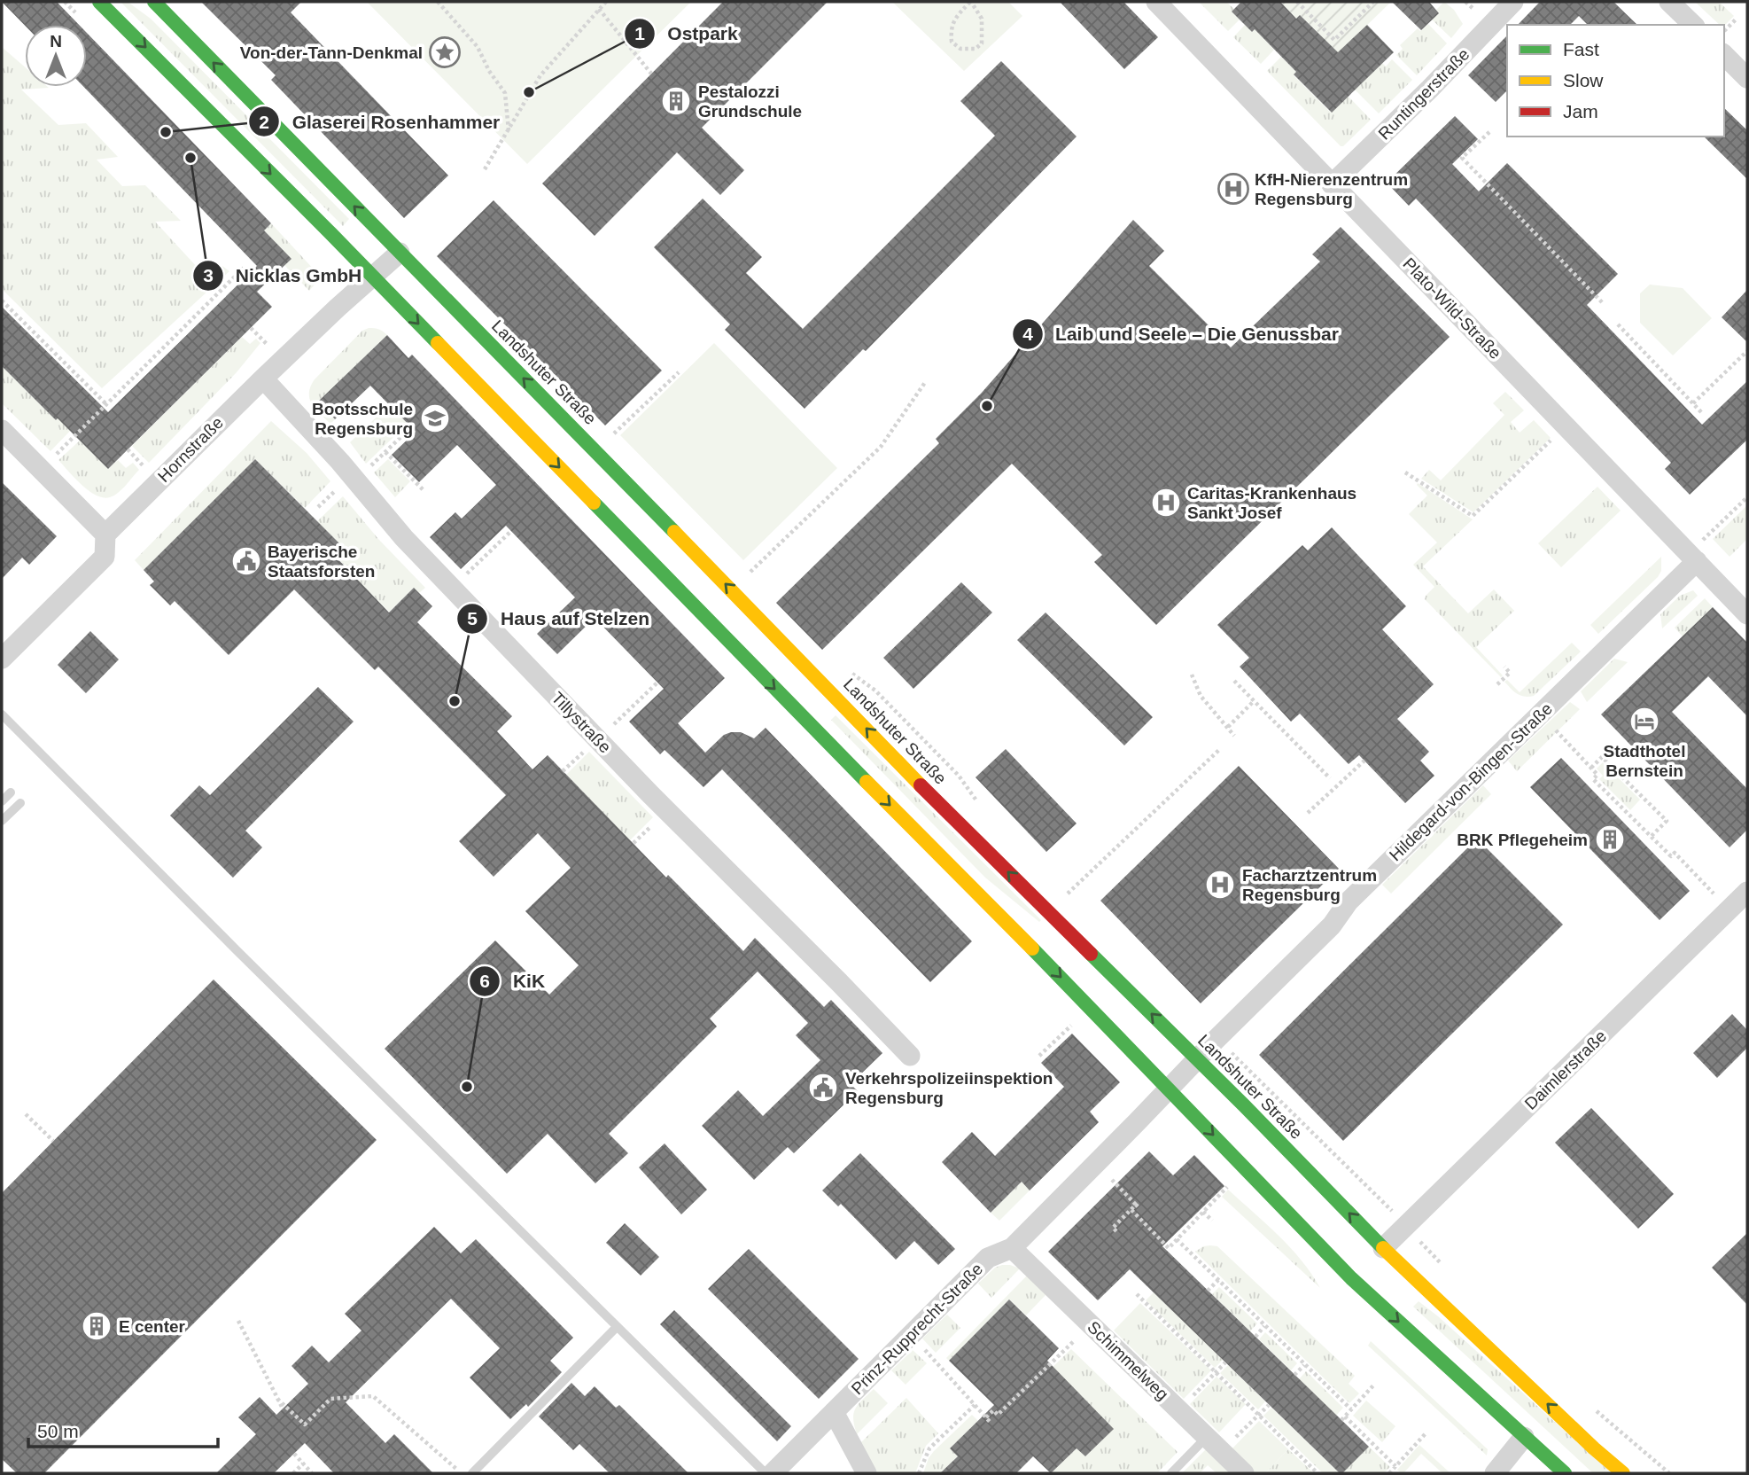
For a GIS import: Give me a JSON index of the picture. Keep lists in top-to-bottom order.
{
  "streets": {
    "main road": ["Landshuter Straße"],
    "street": [
      "Runtingerstraße",
      "Plato-Wild-Straße",
      "Hornstraße",
      "Tillystraße",
      "Hildegard-von-Bingen-Straße",
      "Daimlerstraße",
      "Prinz-Rupprecht-Straße",
      "Schimmelweg"
    ]
  },
  "crossings": [
    ["Runtingerstraße", "Plato-Wild-Straße"],
    ["Plato-Wild-Straße", "Hildegard-von-Bingen-Straße"],
    ["Landshuter Straße", "Hornstraße"],
    ["Landshuter Straße", "Hildegard-von-Bingen-Straße"],
    ["Landshuter Straße", "Daimlerstraße"],
    ["Landshuter Straße", "Prinz-Rupprecht-Straße"],
    ["Hornstraße", "Tillystraße"],
    ["Hildegard-von-Bingen-Straße", "Prinz-Rupprecht-Straße"],
    ["Prinz-Rupprecht-Straße", "Schimmelweg"]
  ],
  "places": {
    "place": ["Von-der-Tann-Denkmal"],
    "other": [
      "Ostpark",
      "Glaserei Rosenhammer",
      "Nicklas GmbH",
      "Laib und Seele – Die Genussbar",
      "Haus auf Stelzen",
      "KiK"
    ],
    "building": ["Pestalozzi Grundschule", "BRK Pflegeheim", "E center"],
    "hospital": ["KfH-Nierenzentrum Regensburg", "Caritas-Krankenhaus Sankt Josef", "Facharztzentrum Regensburg"],
    "school or university": ["Bootsschule Regensburg"],
    "public building": ["Bayerische Staatsforsten", "Verkehrspolizeiinspektion Regensburg"],
    "hotel": ["Stadthotel Bernstein"]
  },
  "legend": ["Fast", "Slow", "Jam"],
  "scale_bar": "50 m",
  "north": "top"
}
